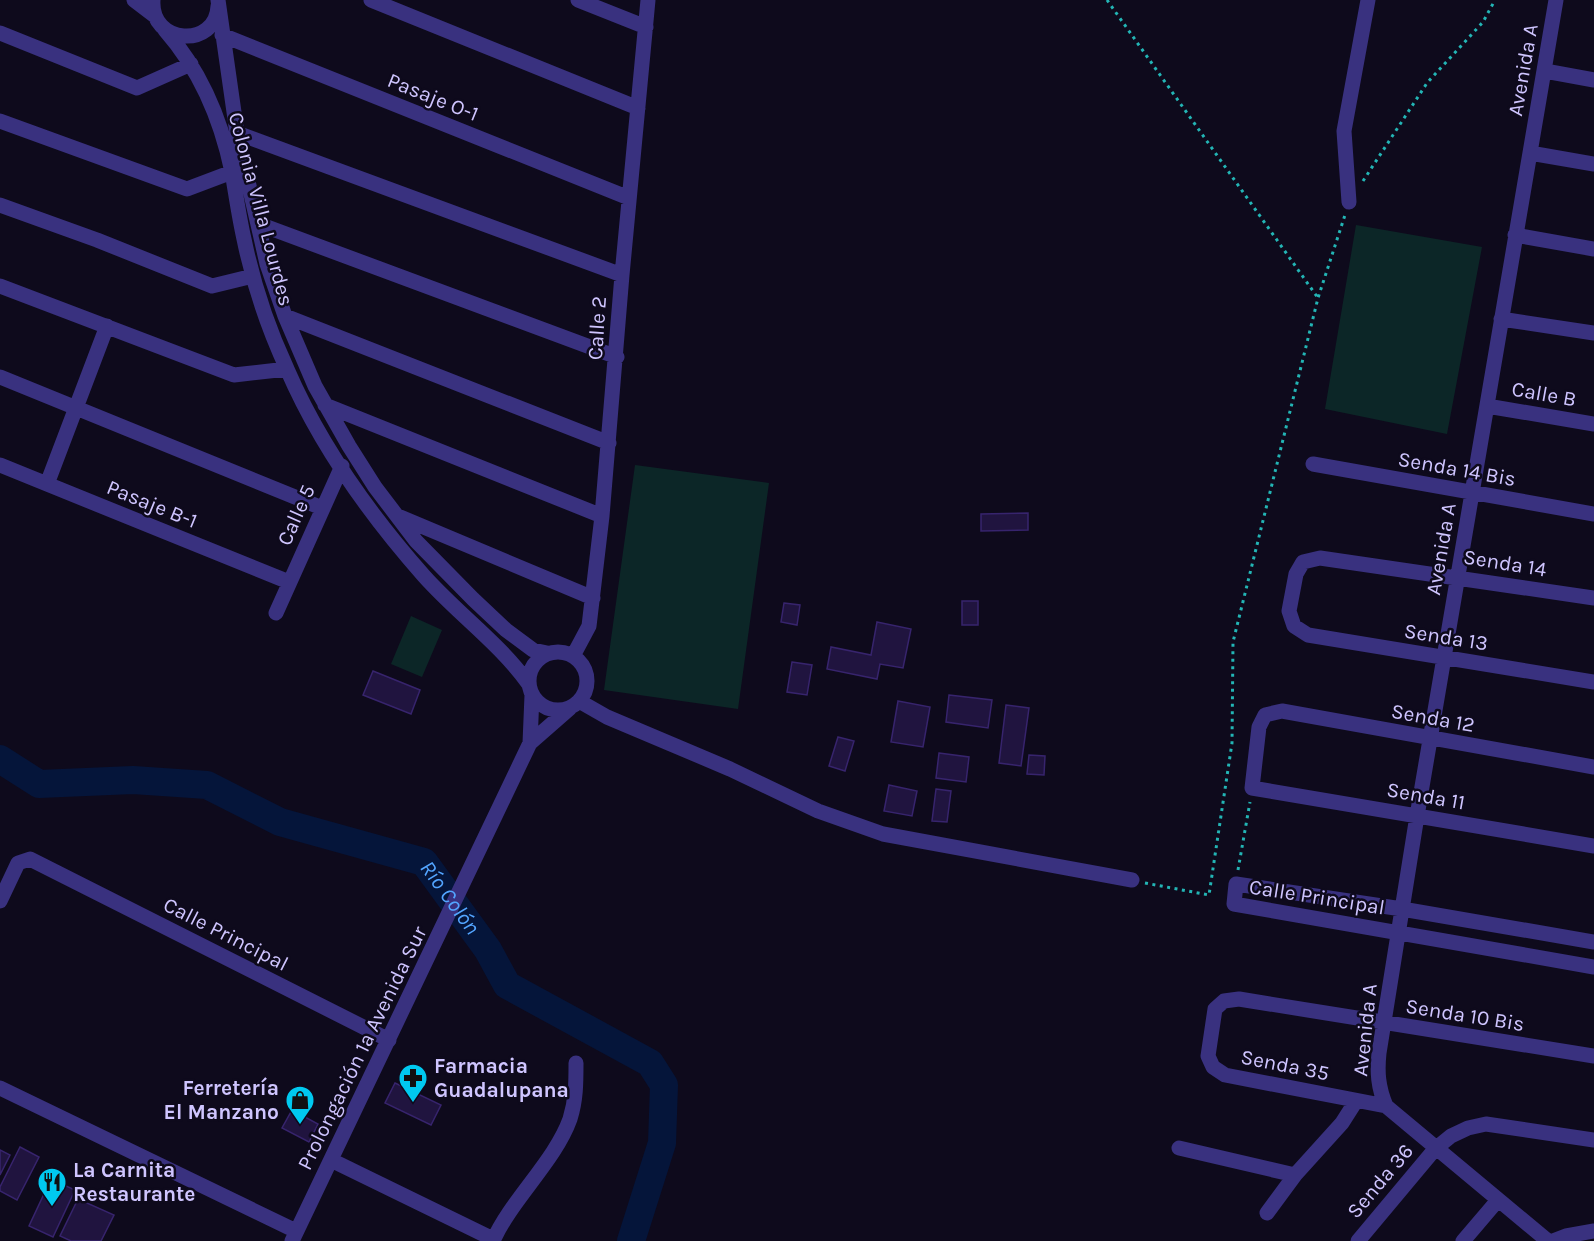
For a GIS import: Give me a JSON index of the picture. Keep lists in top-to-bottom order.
{
  "streets": {
    "street": [
      "Avenida A",
      "Pasaje O-1",
      "Colonia Villa Lourdes",
      "Calle 2",
      "Calle B",
      "Senda 14 Bis",
      "Pasaje B-1",
      "Calle 5",
      "Senda 14",
      "Senda 13",
      "Senda 12",
      "Senda 11",
      "Calle Principal",
      "Senda 10 Bis",
      "Prolongación 1a Avenida Sur",
      "Senda 35",
      "Senda 36"
    ]
  },
  "crossings": [
    ["Avenida A", "Calle B"],
    ["Avenida A", "Senda 14 Bis"],
    ["Avenida A", "Senda 14"],
    ["Avenida A", "Senda 13"],
    ["Avenida A", "Senda 12"],
    ["Avenida A", "Senda 11"],
    ["Avenida A", "Calle Principal"],
    ["Avenida A", "Senda 10 Bis"],
    ["Avenida A", "Senda 35"],
    ["Pasaje O-1", "Colonia Villa Lourdes"],
    ["Pasaje O-1", "Calle 2"],
    ["Colonia Villa Lourdes", "Calle 2"],
    ["Colonia Villa Lourdes", "Calle 5"],
    ["Colonia Villa Lourdes", "Prolongación 1a Avenida Sur"],
    ["Calle 2", "Prolongación 1a Avenida Sur"],
    ["Pasaje B-1", "Calle 5"],
    ["Senda 14", "Senda 13"],
    ["Senda 12", "Senda 11"],
    ["Calle Principal", "Prolongación 1a Avenida Sur"],
    ["Senda 10 Bis", "Senda 35"]
  ],
  "water": ["Río Colón"],
  "places": {
    "pharmacy": ["Farmacia Guadalupana"],
    "shop": ["Ferretería El Manzano"],
    "restaurant": ["La Carnita Restaurante"]
  }
}
